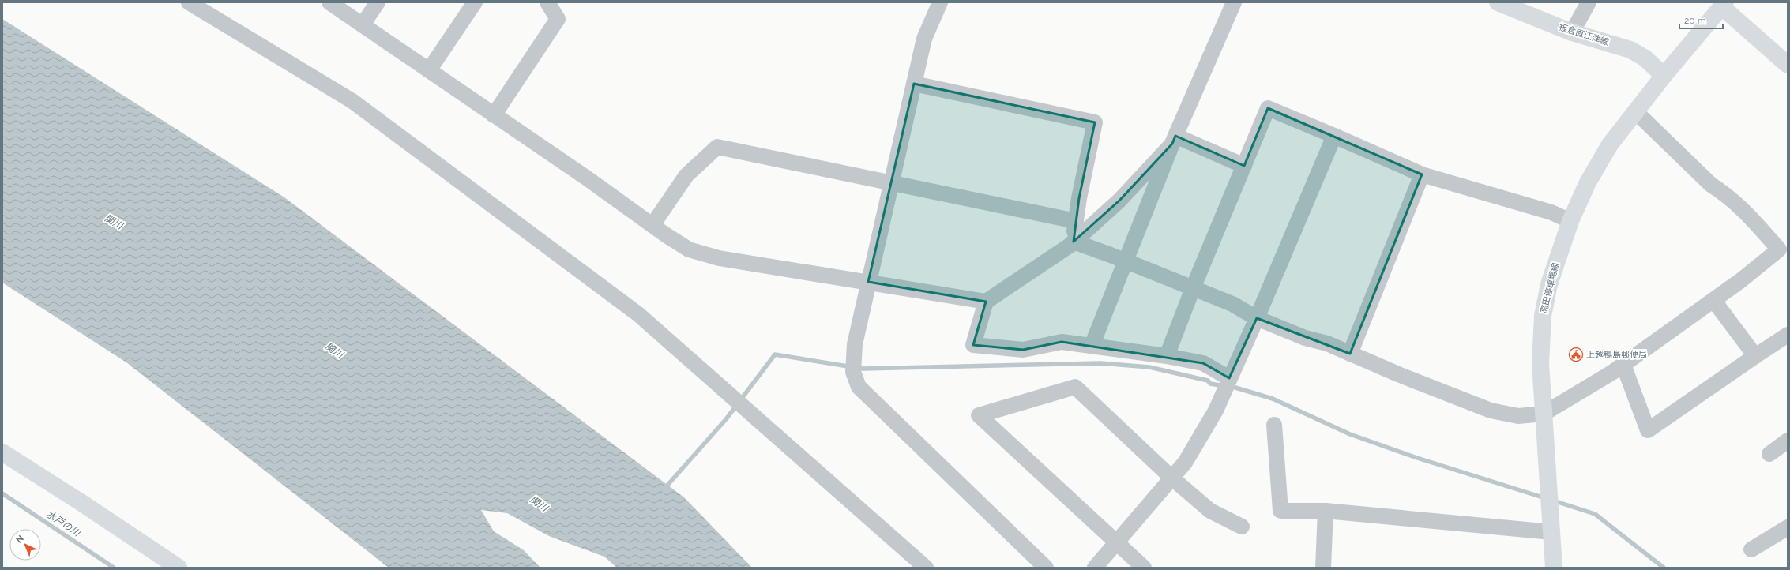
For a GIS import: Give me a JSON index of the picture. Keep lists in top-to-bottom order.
{
  "streets": {
    "main road": ["板倉直江津線", "高田停車場線"]
  },
  "crossings": [
    ["板倉直江津線", "高田停車場線"]
  ],
  "water": ["関川", "水戸の川"],
  "places": {
    "public building": ["上越鴨島郵便局"]
  },
  "scale_bar": "20 m",
  "north": "top left"
}
